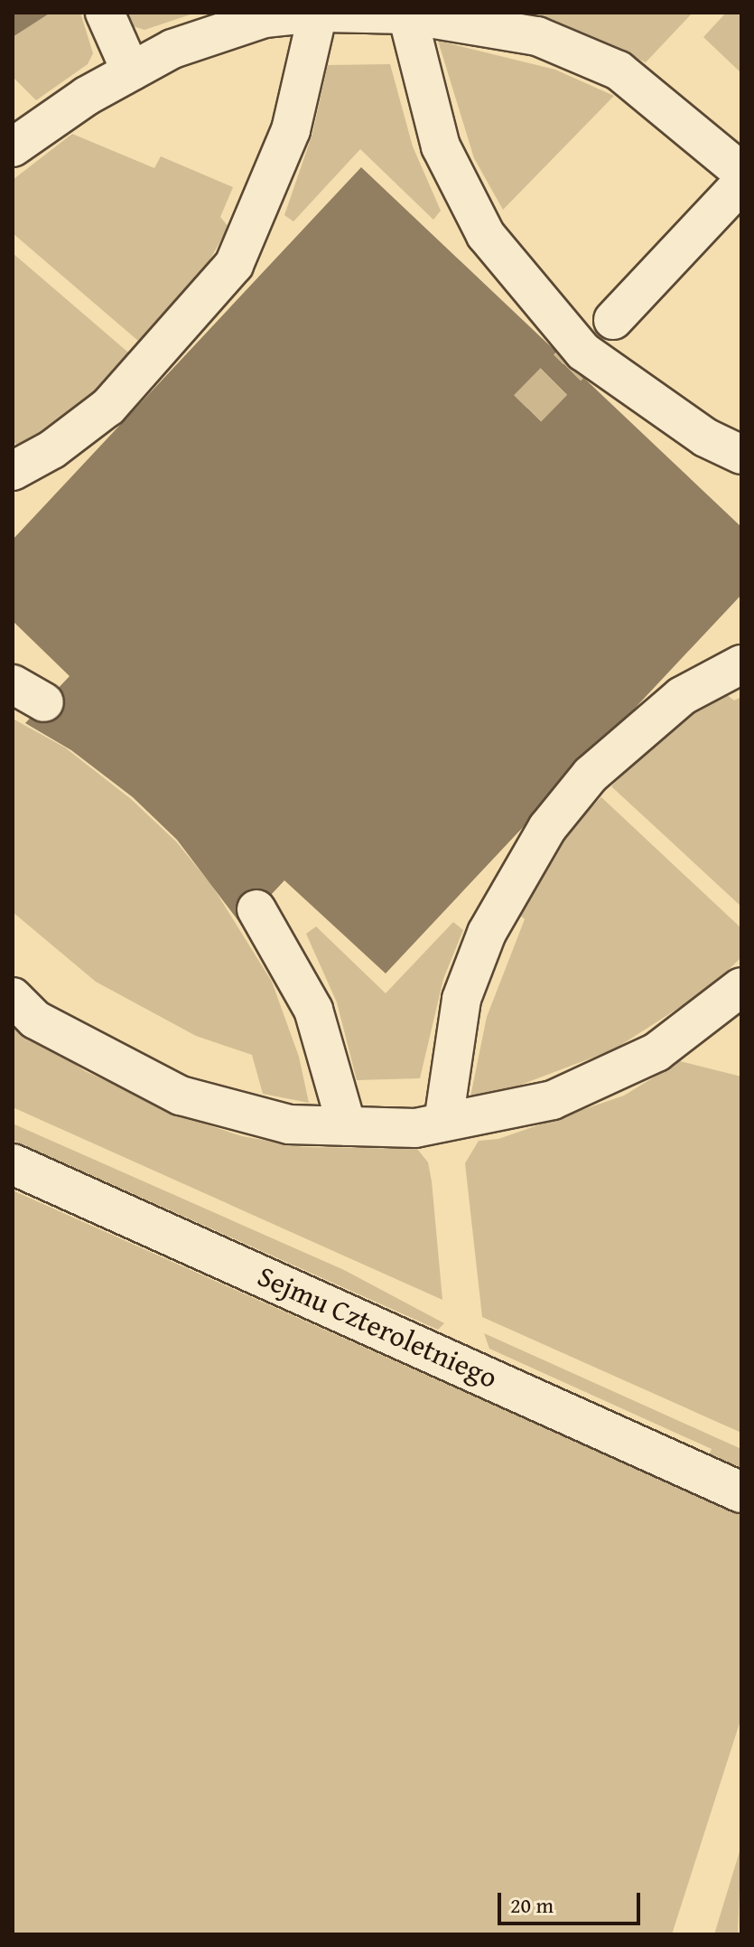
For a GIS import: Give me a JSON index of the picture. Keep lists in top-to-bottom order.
{
  "streets": {
    "street": ["Sejmu Czteroletniego"]
  },
  "scale_bar": "20 m"
}
